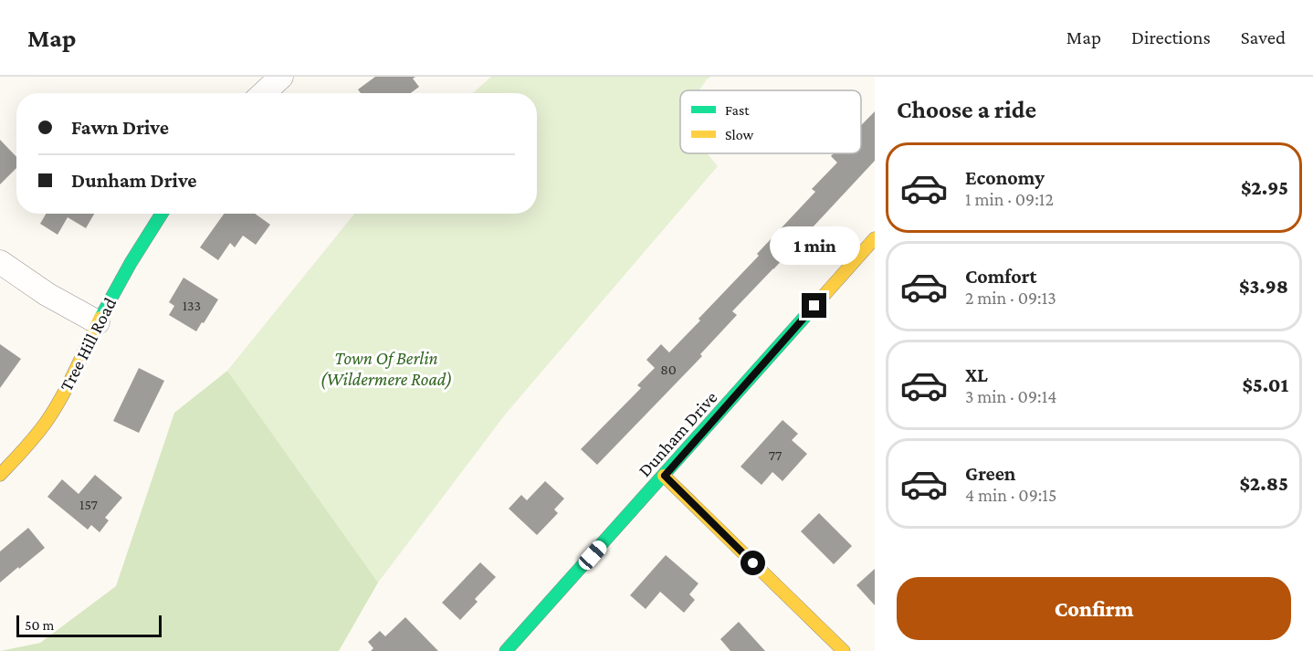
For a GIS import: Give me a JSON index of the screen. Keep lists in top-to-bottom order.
{
  "streets": {
    "street": ["Tree Hill Road", "Dunham Drive"]
  },
  "parks": ["Town Of Berlin (Wildermere Road)"],
  "house_numbers": [
    "133",
    "80",
    "77",
    "157"
  ],
  "legend": ["Fast", "Slow"],
  "scale_bar": "50 m",
  "page": {
    "header": "Map",
    "nav": ["Map", "Directions", "Saved"],
    "heading": "Choose a ride",
    "banner": ["Fawn Drive", "Dunham Drive"],
    "list": [
      {
        "name": "Economy",
        "note": "1 min · 09:12",
        "value": "$2.95"
      },
      {
        "name": "Comfort",
        "note": "2 min · 09:13",
        "value": "$3.98"
      },
      {
        "name": "XL",
        "note": "3 min · 09:14",
        "value": "$5.01"
      },
      {
        "name": "Green",
        "note": "4 min · 09:15",
        "value": "$2.85"
      }
    ],
    "bubble": "1 min",
    "buttons": "Confirm",
    "scale": "50 m"
  }
}
